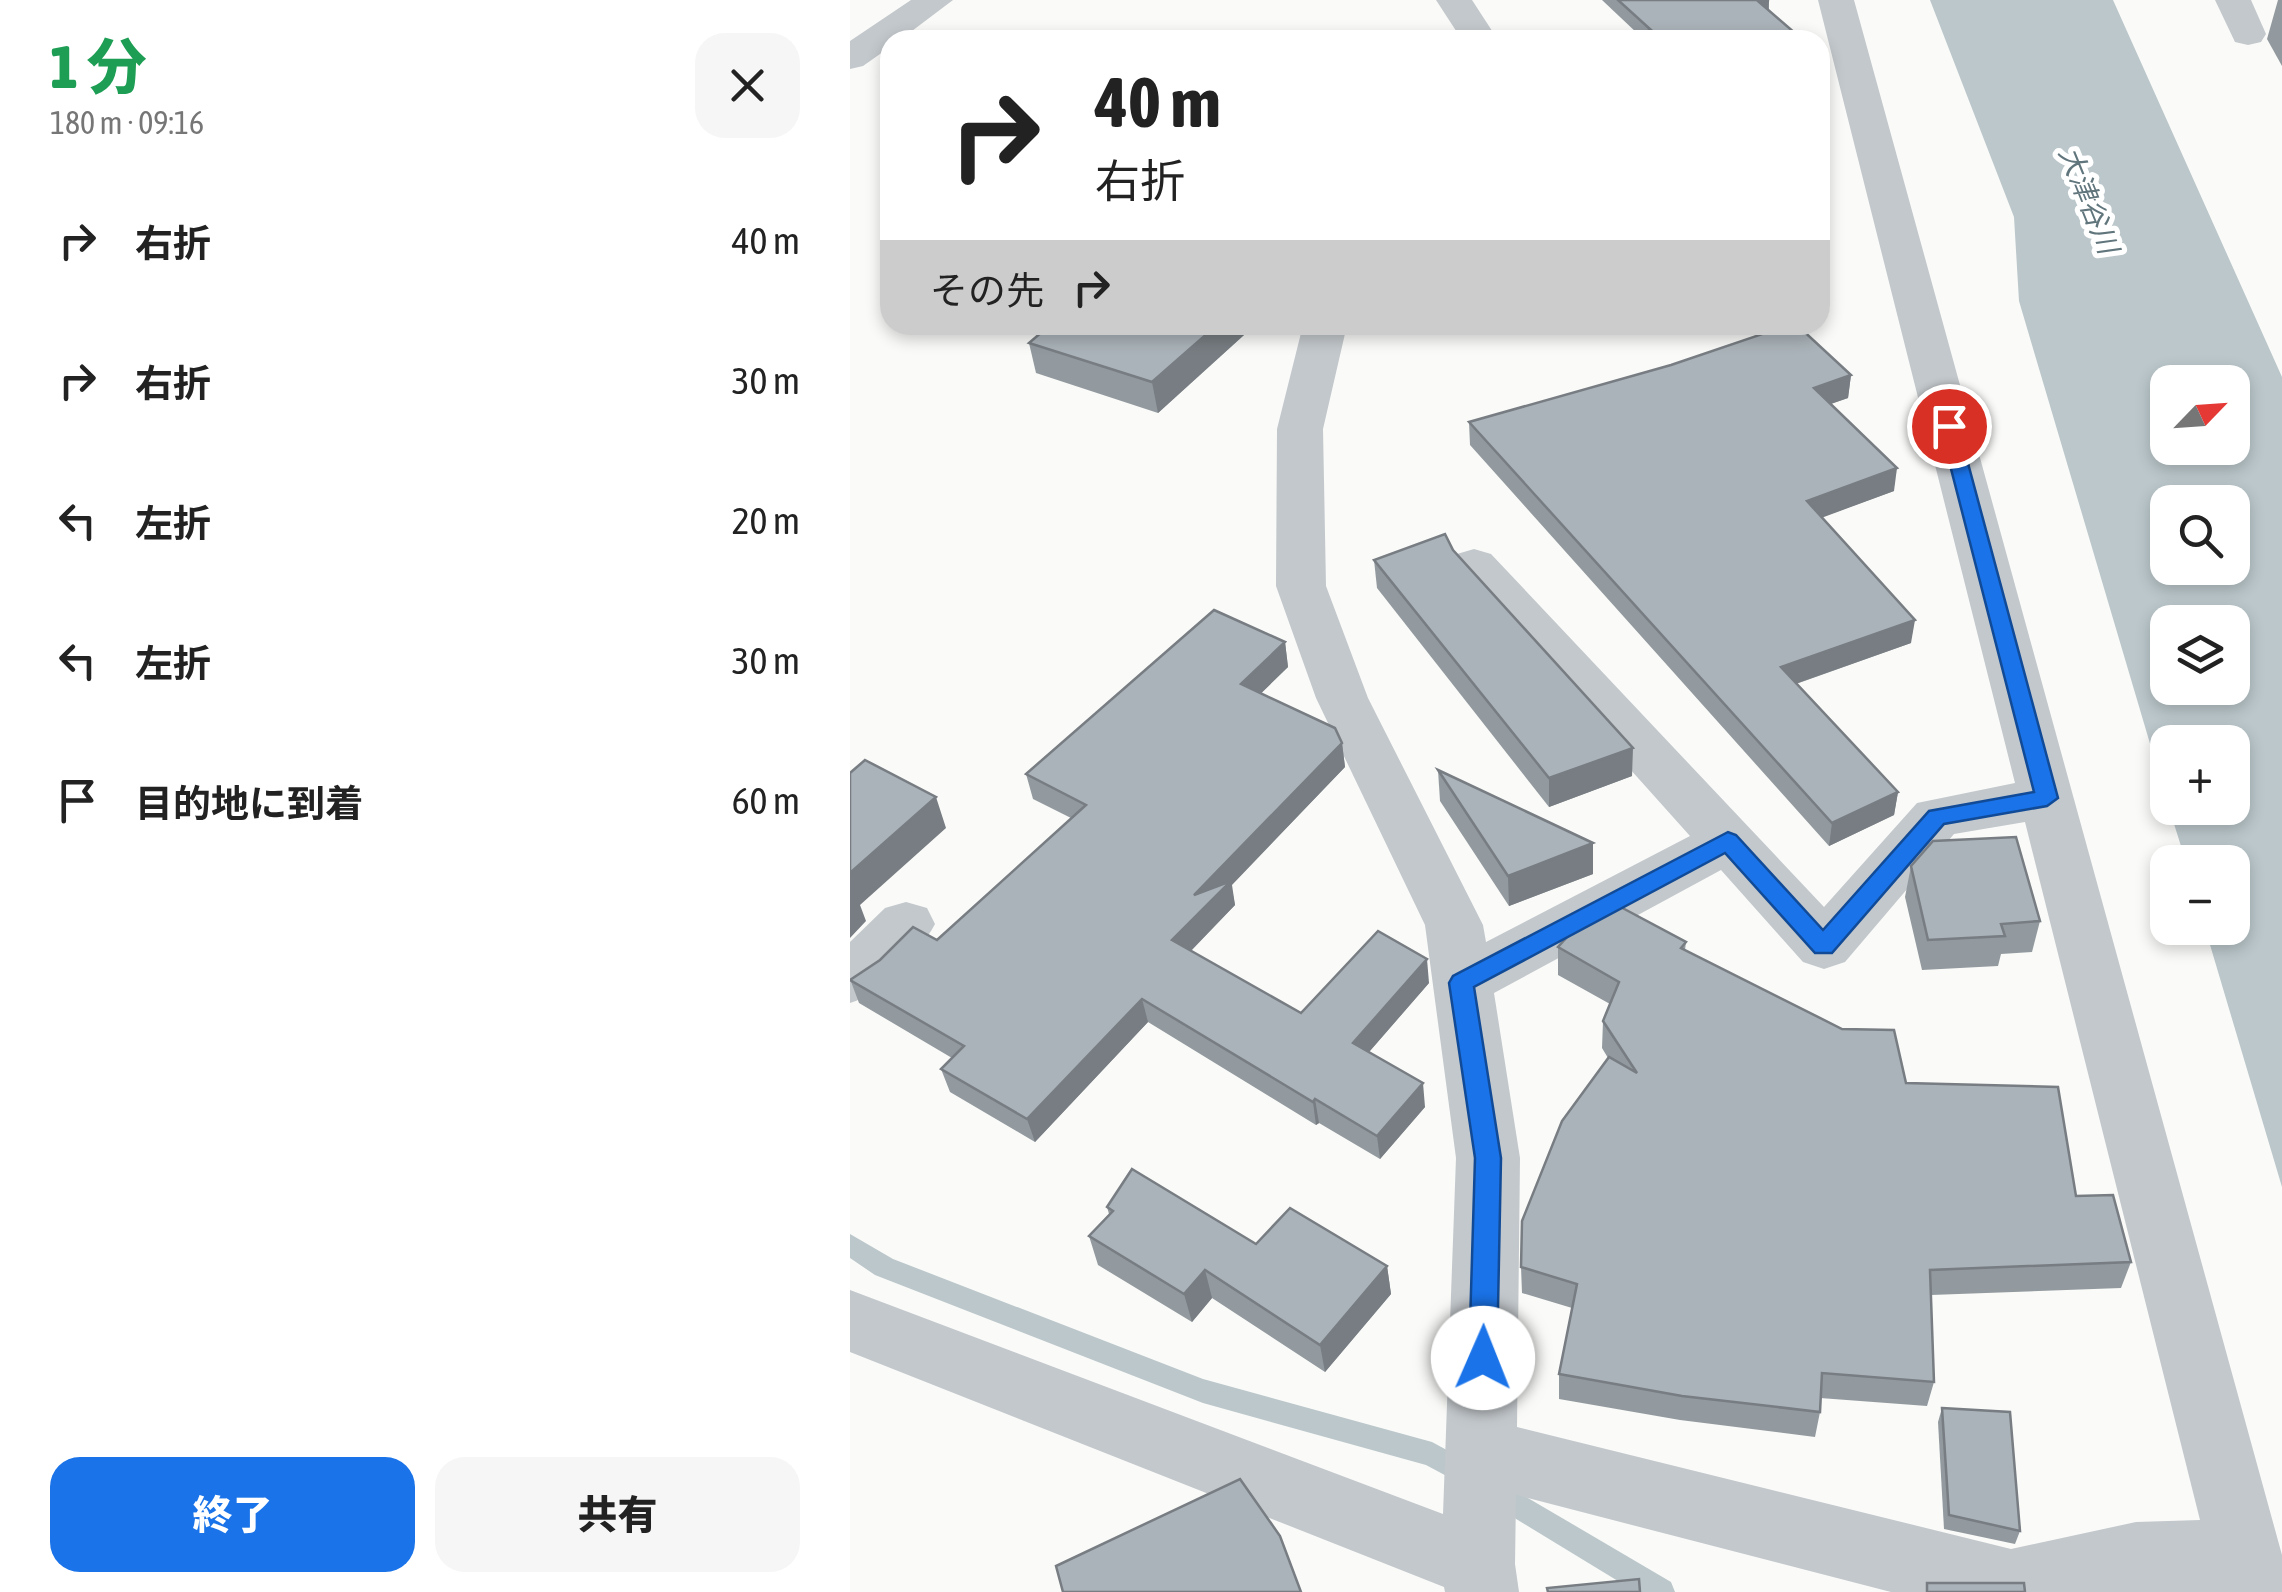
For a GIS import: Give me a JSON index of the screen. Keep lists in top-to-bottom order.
{
  "water": ["大津谷川"],
  "north": "top right",
  "page": {
    "heading": ["1 分", "180 m · 09:16"],
    "turn": ["40 m", "右折"],
    "list": [
      {
        "name": "右折",
        "value": "40 m"
      },
      {
        "name": "右折",
        "value": "30 m"
      },
      {
        "name": "左折",
        "value": "20 m"
      },
      {
        "name": "左折",
        "value": "30 m"
      },
      {
        "name": "目的地に到着",
        "value": "60 m"
      }
    ],
    "then": "その先",
    "map_buttons": ["+", "−"],
    "buttons": ["終了", "共有"]
  }
}
